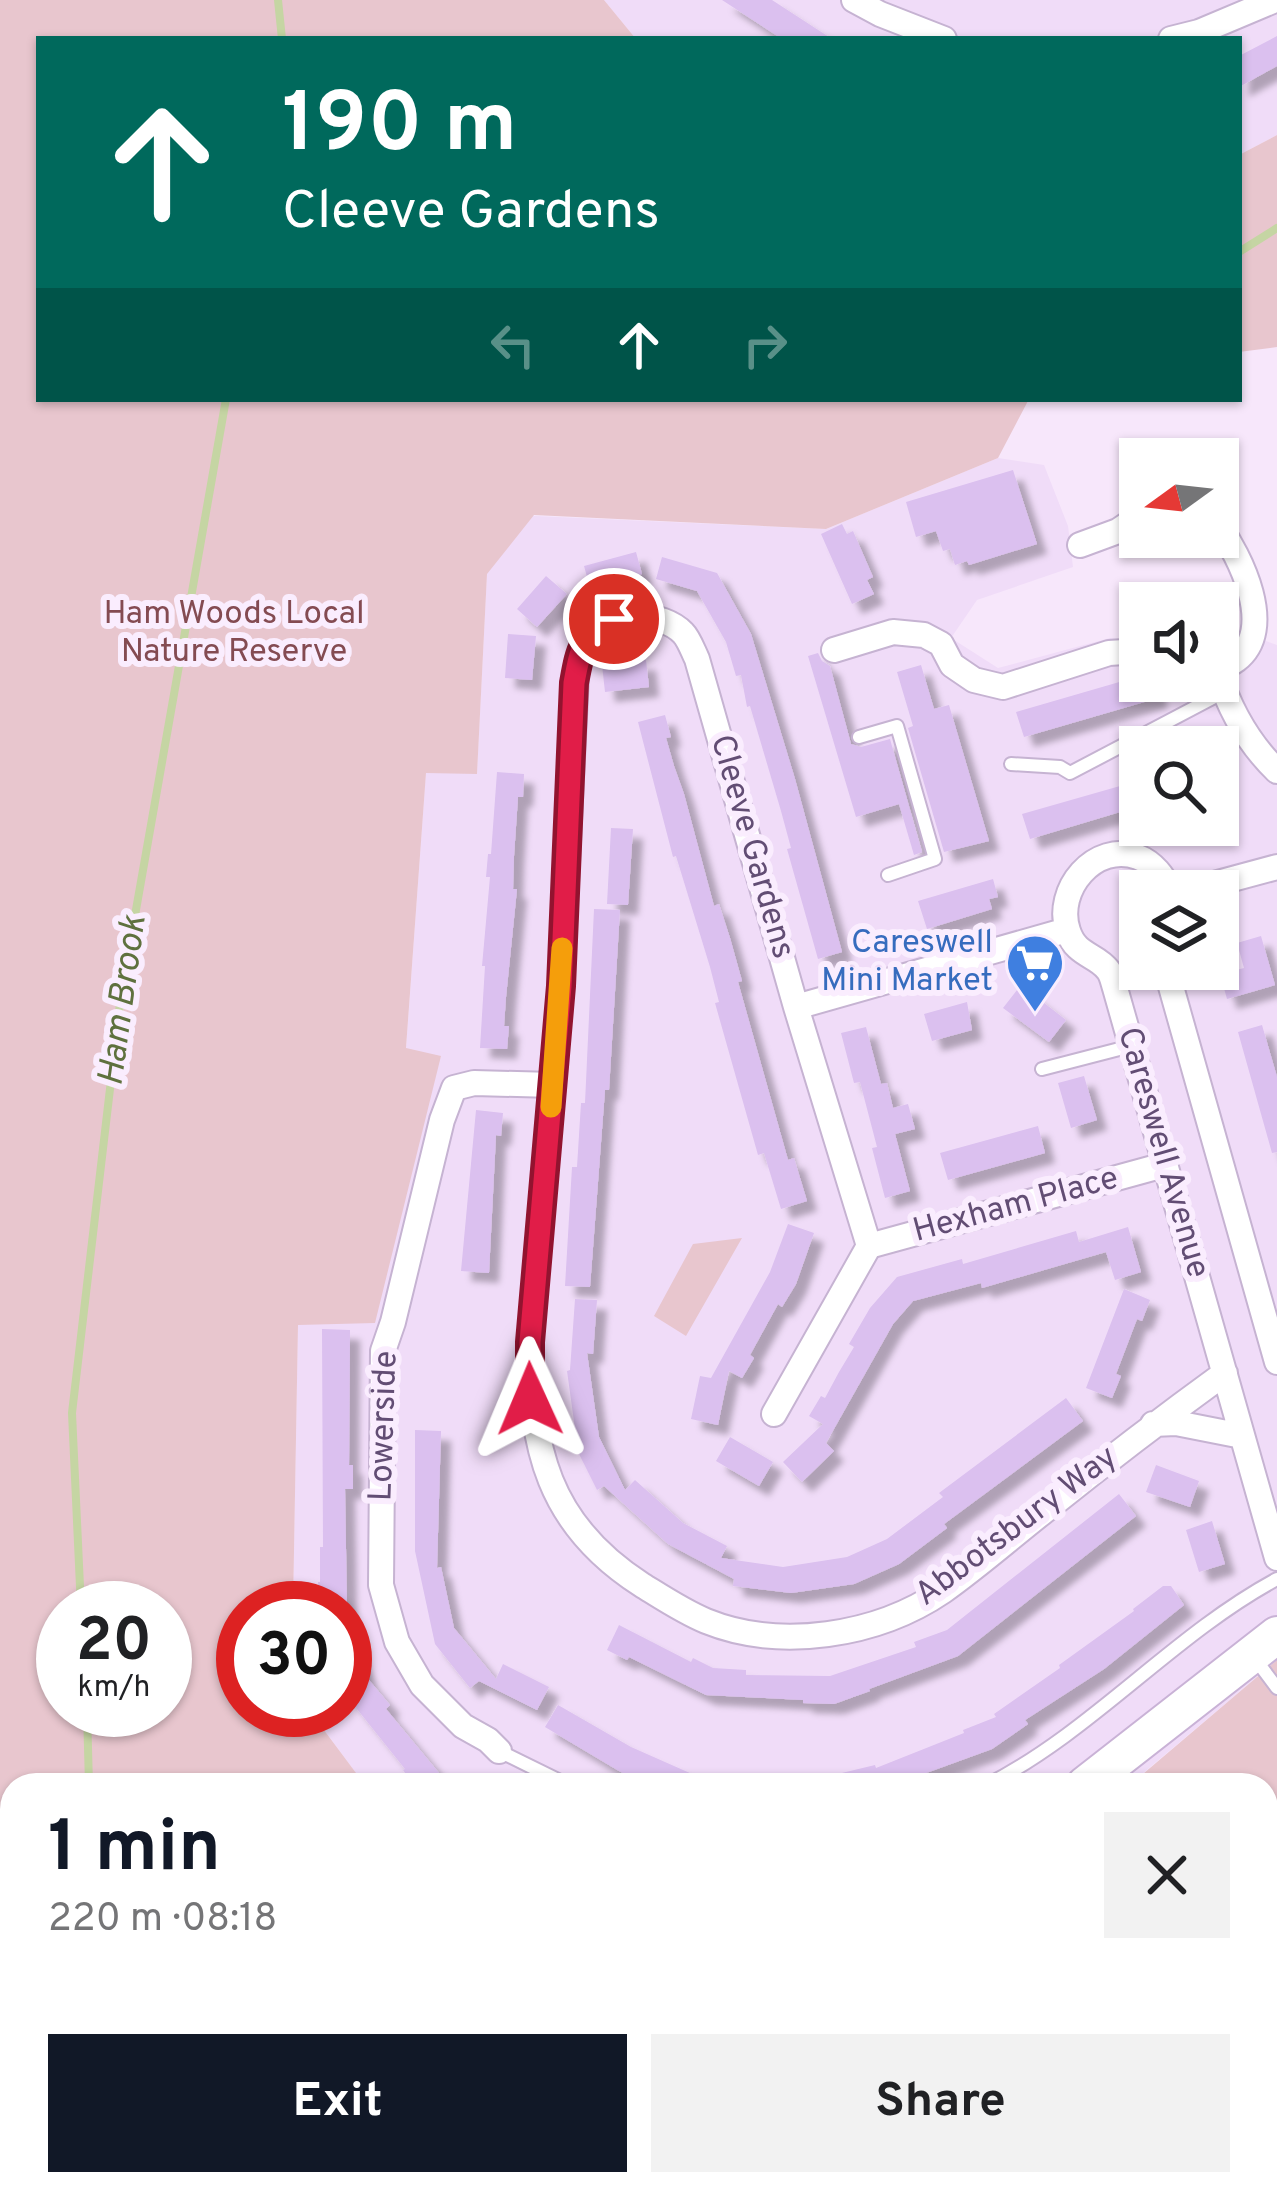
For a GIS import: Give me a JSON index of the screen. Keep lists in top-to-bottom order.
{
  "streets": {
    "street": [
      "Cleeve Gardens",
      "Careswell Avenue",
      "Hexham Place",
      "Lowerside",
      "Abbotsbury Way"
    ]
  },
  "crossings": [
    ["Cleeve Gardens", "Hexham Place"],
    ["Cleeve Gardens", "Abbotsbury Way"],
    ["Careswell Avenue", "Hexham Place"],
    ["Careswell Avenue", "Abbotsbury Way"],
    ["Lowerside", "Abbotsbury Way"]
  ],
  "water": ["Ham Brook"],
  "parks": ["Ham Woods Local Nature Reserve"],
  "places": {
    "supermarket": ["Careswell Mini Market"]
  },
  "north": "left",
  "page": {
    "turn": ["190 m", "Cleeve Gardens"],
    "speed": "20 km/h",
    "limit": "30",
    "heading": ["1 min", "220 m · 08:18"],
    "buttons": ["Exit", "Share"]
  }
}
